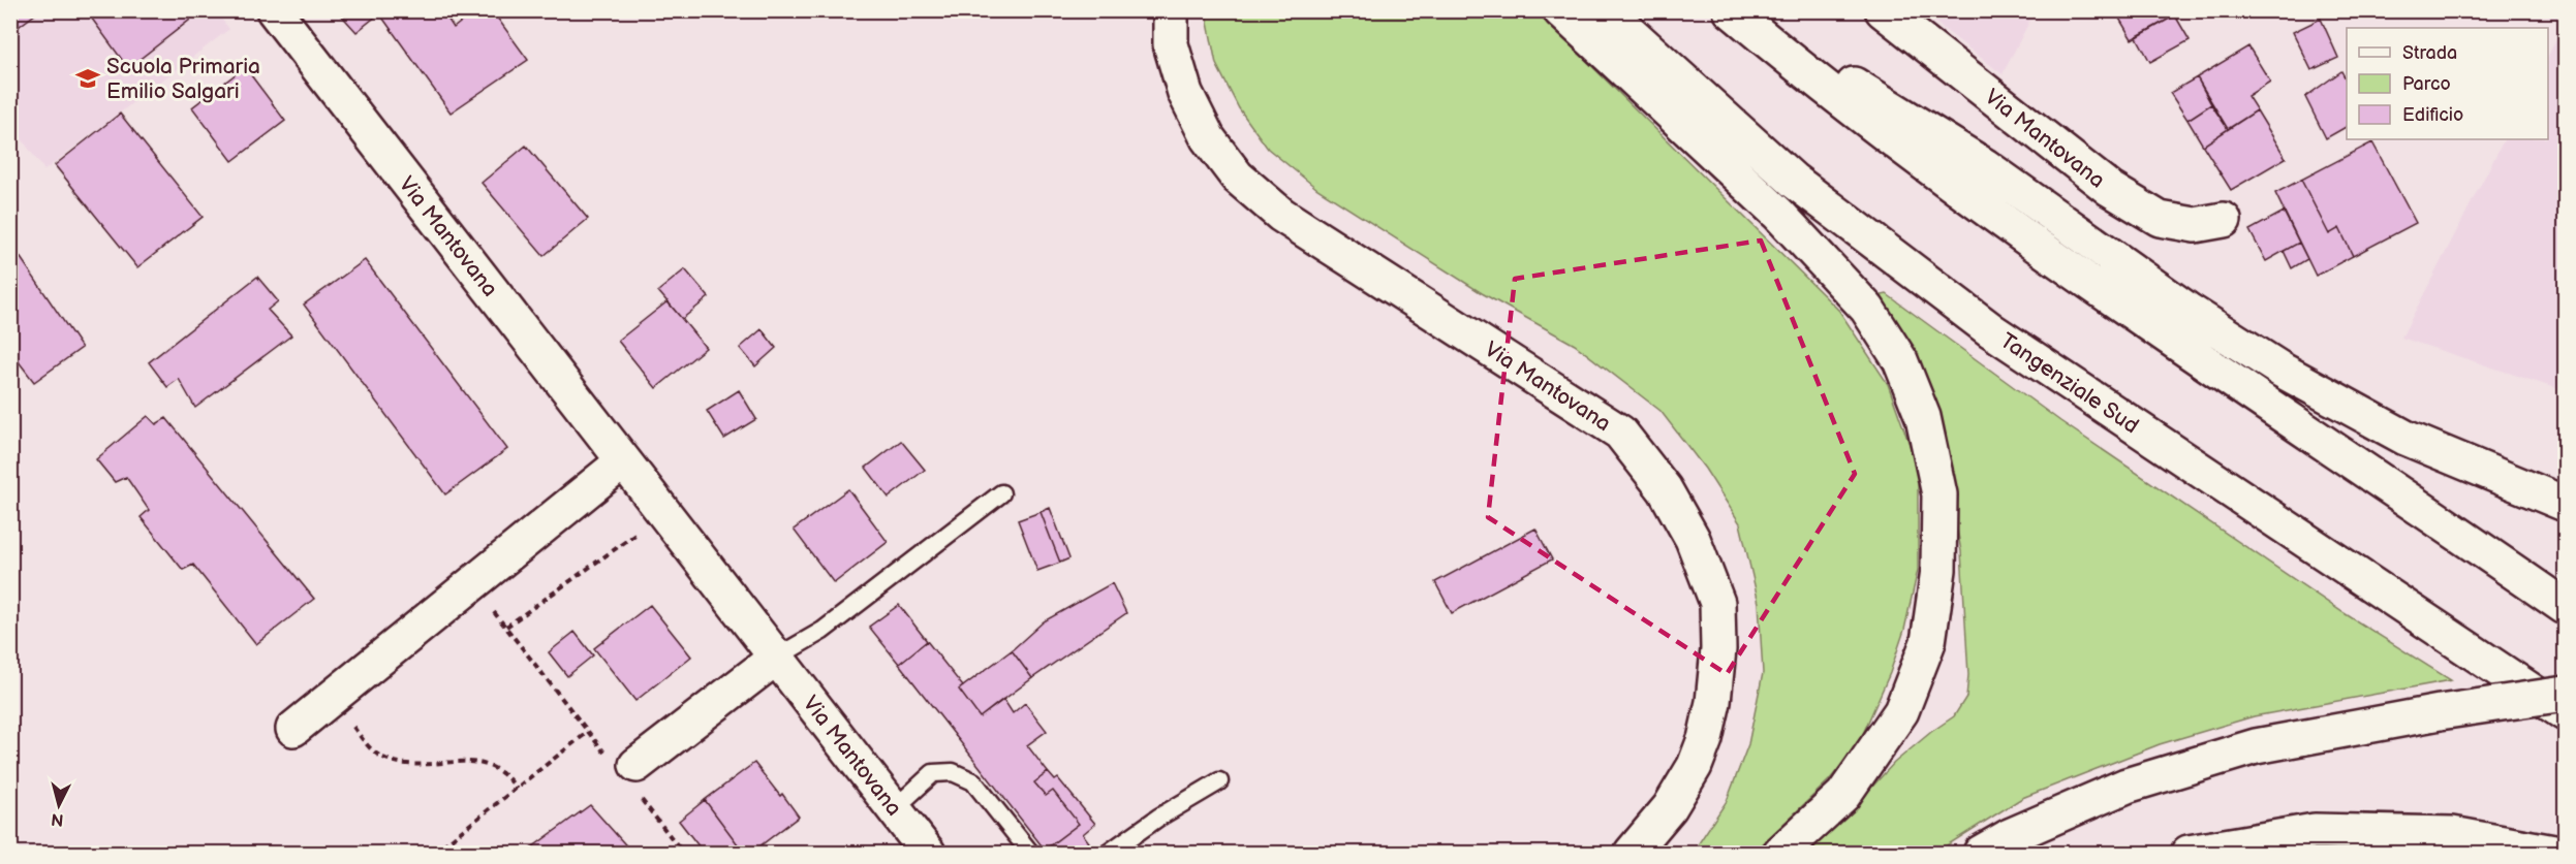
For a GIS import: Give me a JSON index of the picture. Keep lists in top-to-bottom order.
{
  "streets": {
    "main road": ["Via Mantovana", "Tangenziale Sud"]
  },
  "places": {
    "school or university": ["Scuola Primaria Emilio Salgari"]
  },
  "legend": ["Strada", "Parco", "Edificio"],
  "north": "bottom"
}
